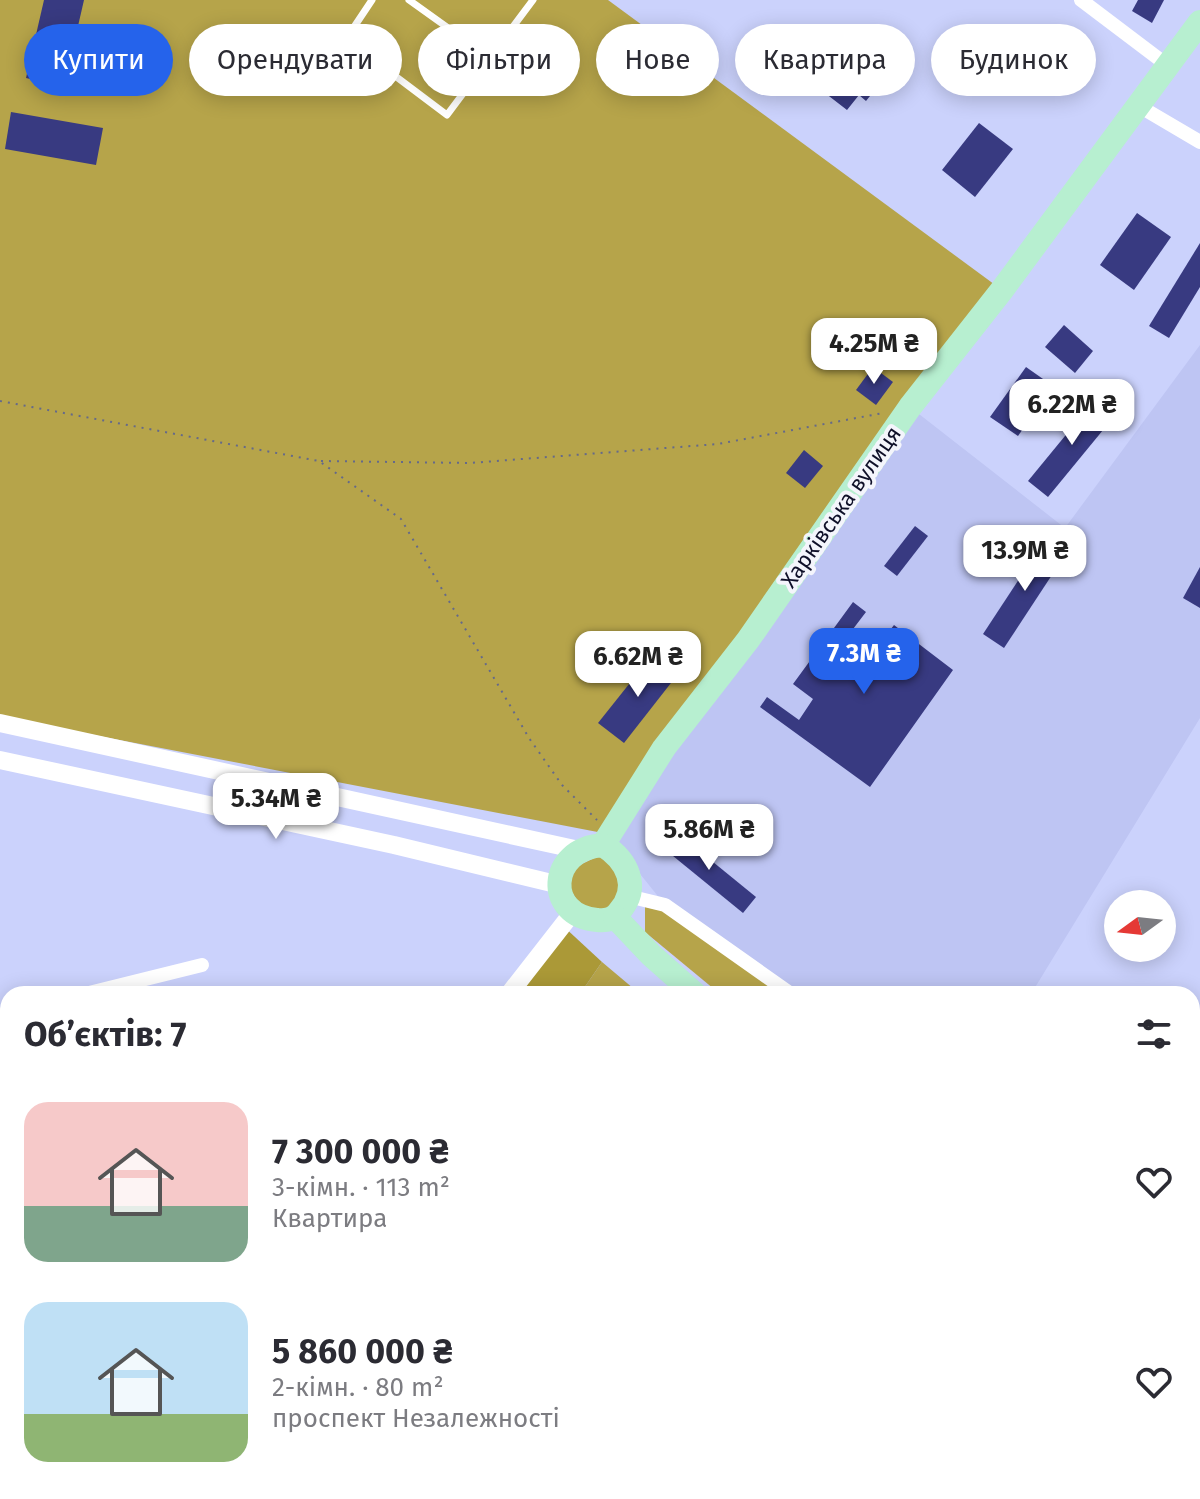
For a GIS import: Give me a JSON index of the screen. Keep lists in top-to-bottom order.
{
  "streets": {
    "main road": ["Харківська вулиця"]
  },
  "north": "left",
  "page": {
    "chip": [
      "Купити",
      "Орендувати",
      "Фільтри",
      "Нове",
      "Квартира",
      "Будинок"
    ],
    "price": [
      "4.25M ₴",
      "6.22M ₴",
      "13.9M ₴",
      "7.3M ₴",
      "6.62M ₴",
      "5.34M ₴",
      "5.86M ₴"
    ],
    "heading": "Об’єктів: 7",
    "list": [
      {
        "name": "7 300 000 ₴",
        "note": "3-кімн. · 113 m² · Квартира"
      },
      {
        "name": "5 860 000 ₴",
        "note": "2-кімн. · 80 m² · проспект Незалежності"
      }
    ]
  }
}
